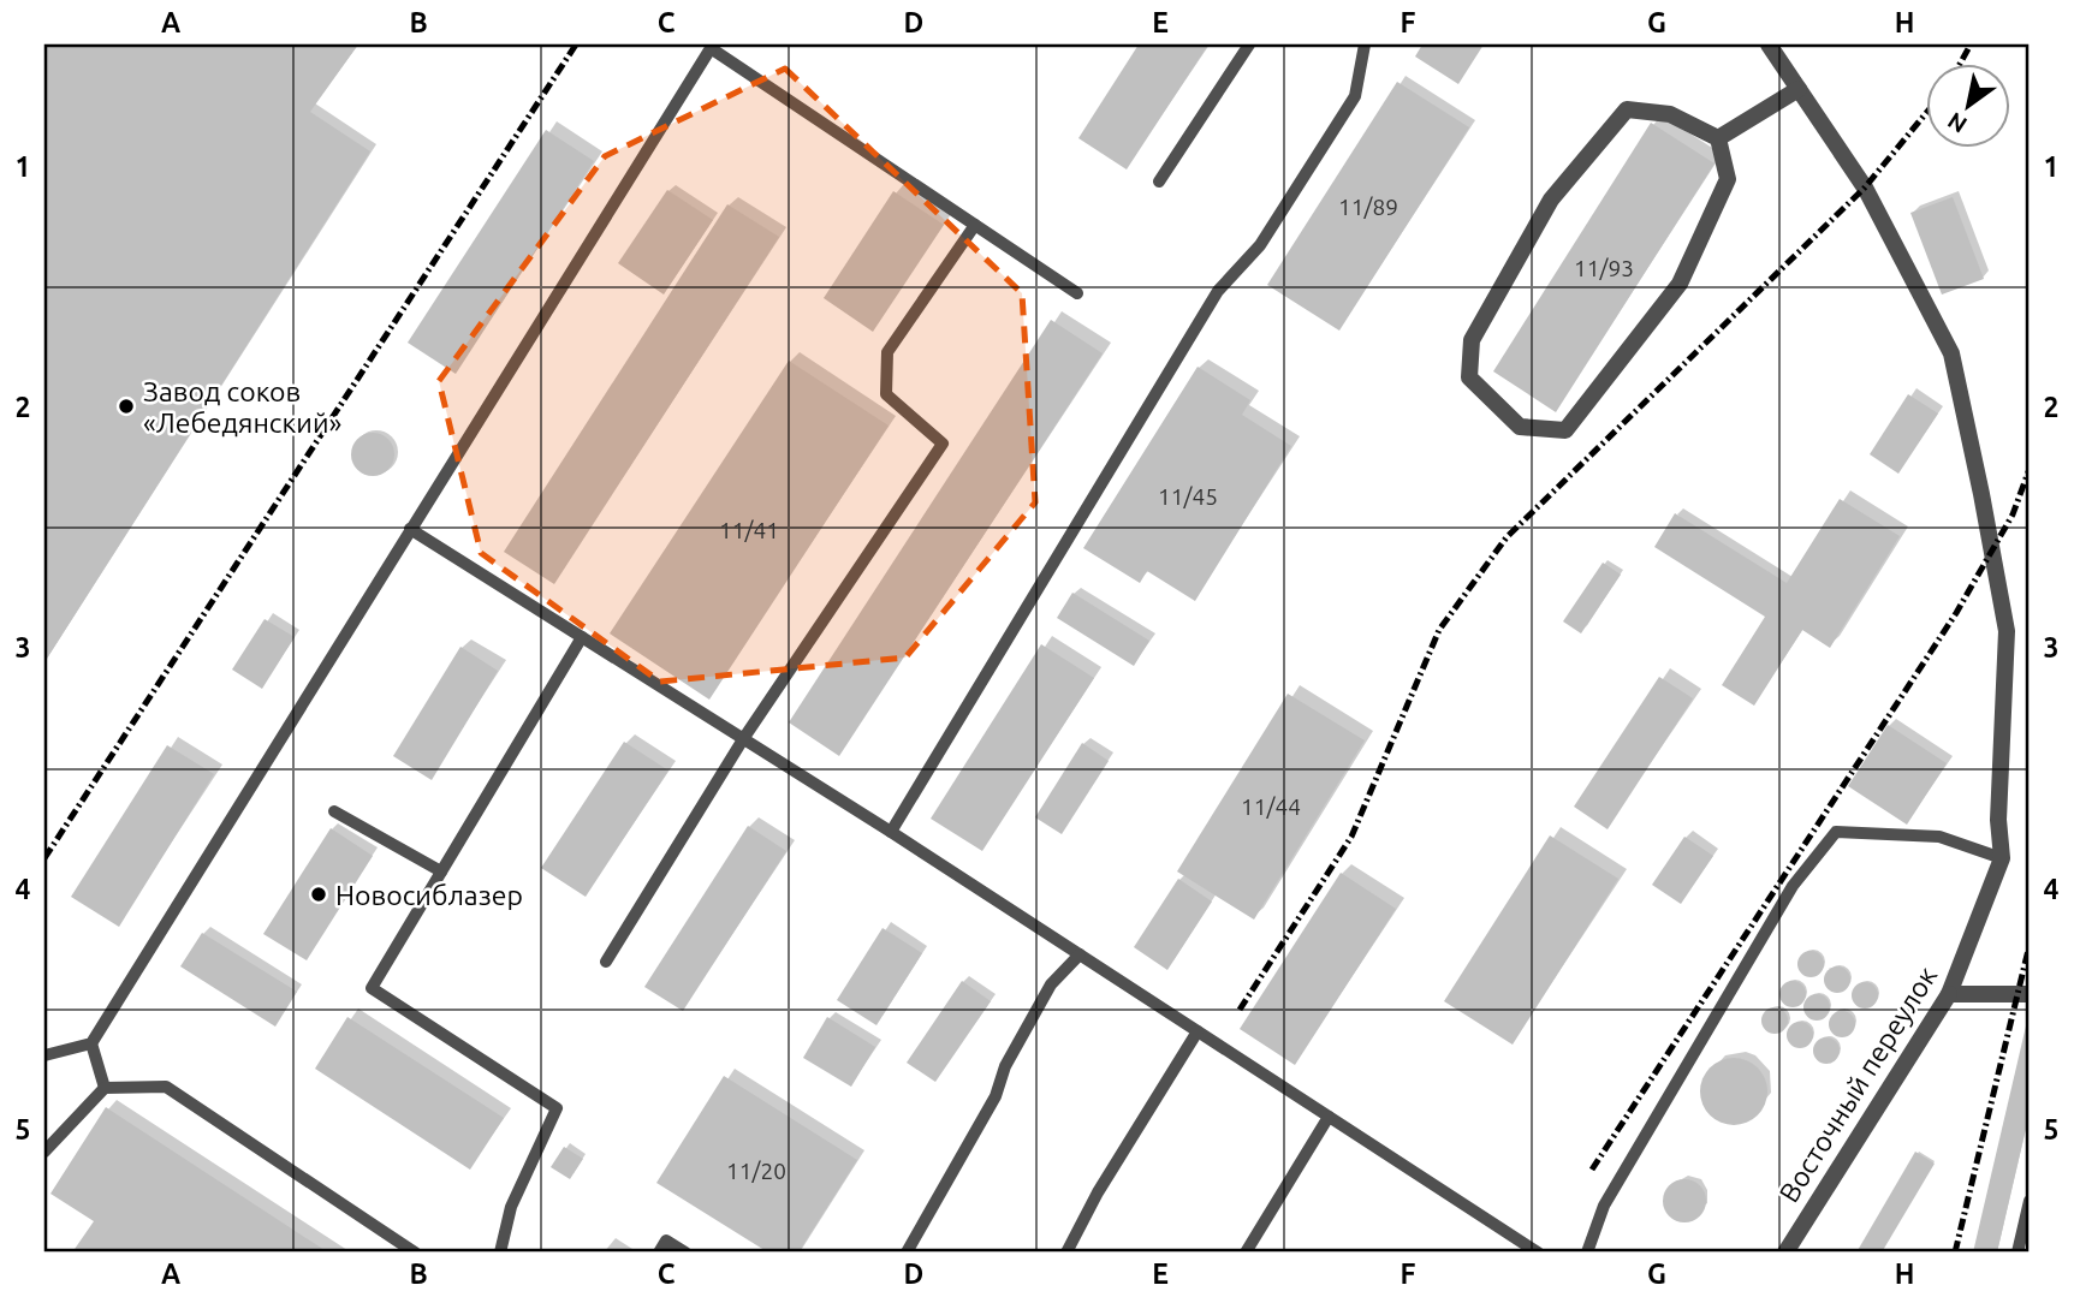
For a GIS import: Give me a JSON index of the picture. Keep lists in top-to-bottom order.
{
  "streets": {
    "street": ["Восточный переулок"]
  },
  "places": ["Завод соков «Лебедянский»", "Новосиблазер"],
  "house_numbers": [
    "11/89",
    "11/93",
    "11/45",
    "11/41",
    "11/44",
    "11/20"
  ],
  "north": "bottom left",
  "grid": {
    "columns": [
      "A",
      "B",
      "C",
      "D",
      "E",
      "F",
      "G",
      "H"
    ],
    "rows": [
      "1",
      "2",
      "3",
      "4",
      "5"
    ]
  }
}
